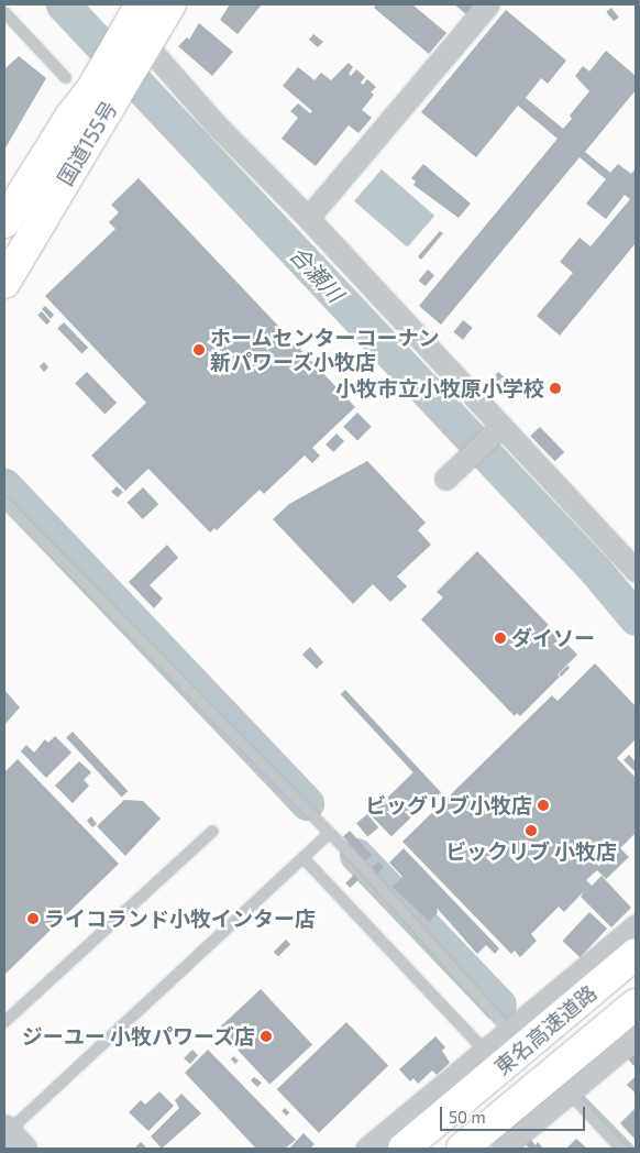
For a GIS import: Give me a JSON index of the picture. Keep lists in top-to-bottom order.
{
  "streets": {
    "highway": ["国道155号", "東名高速道路"]
  },
  "water": ["合瀬川"],
  "places": [
    "ホームセンターコーナン 新パワーズ小牧店",
    "小牧市立小牧原小学校",
    "ダイソー",
    "ビッグリブ小牧店",
    "ビックリブ 小牧店",
    "ライコランド小牧インター店",
    "ジーユー 小牧パワーズ店"
  ],
  "scale_bar": "50 m"
}
